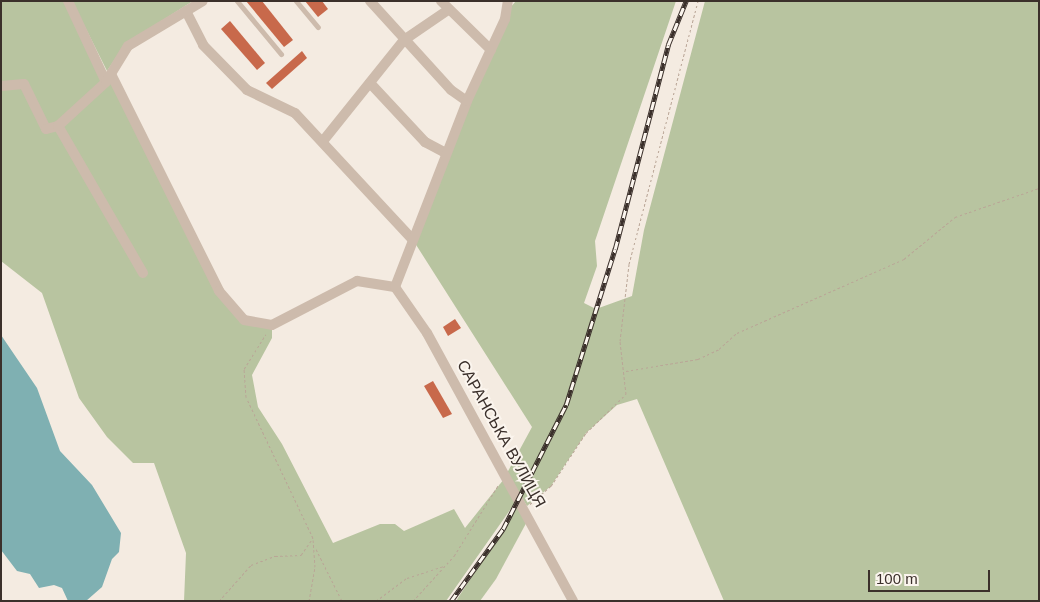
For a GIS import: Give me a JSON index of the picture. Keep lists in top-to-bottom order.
{
  "streets": {
    "street": ["САРАНСЬКА ВУЛИЦЯ"]
  },
  "scale_bar": "100 m"
}
